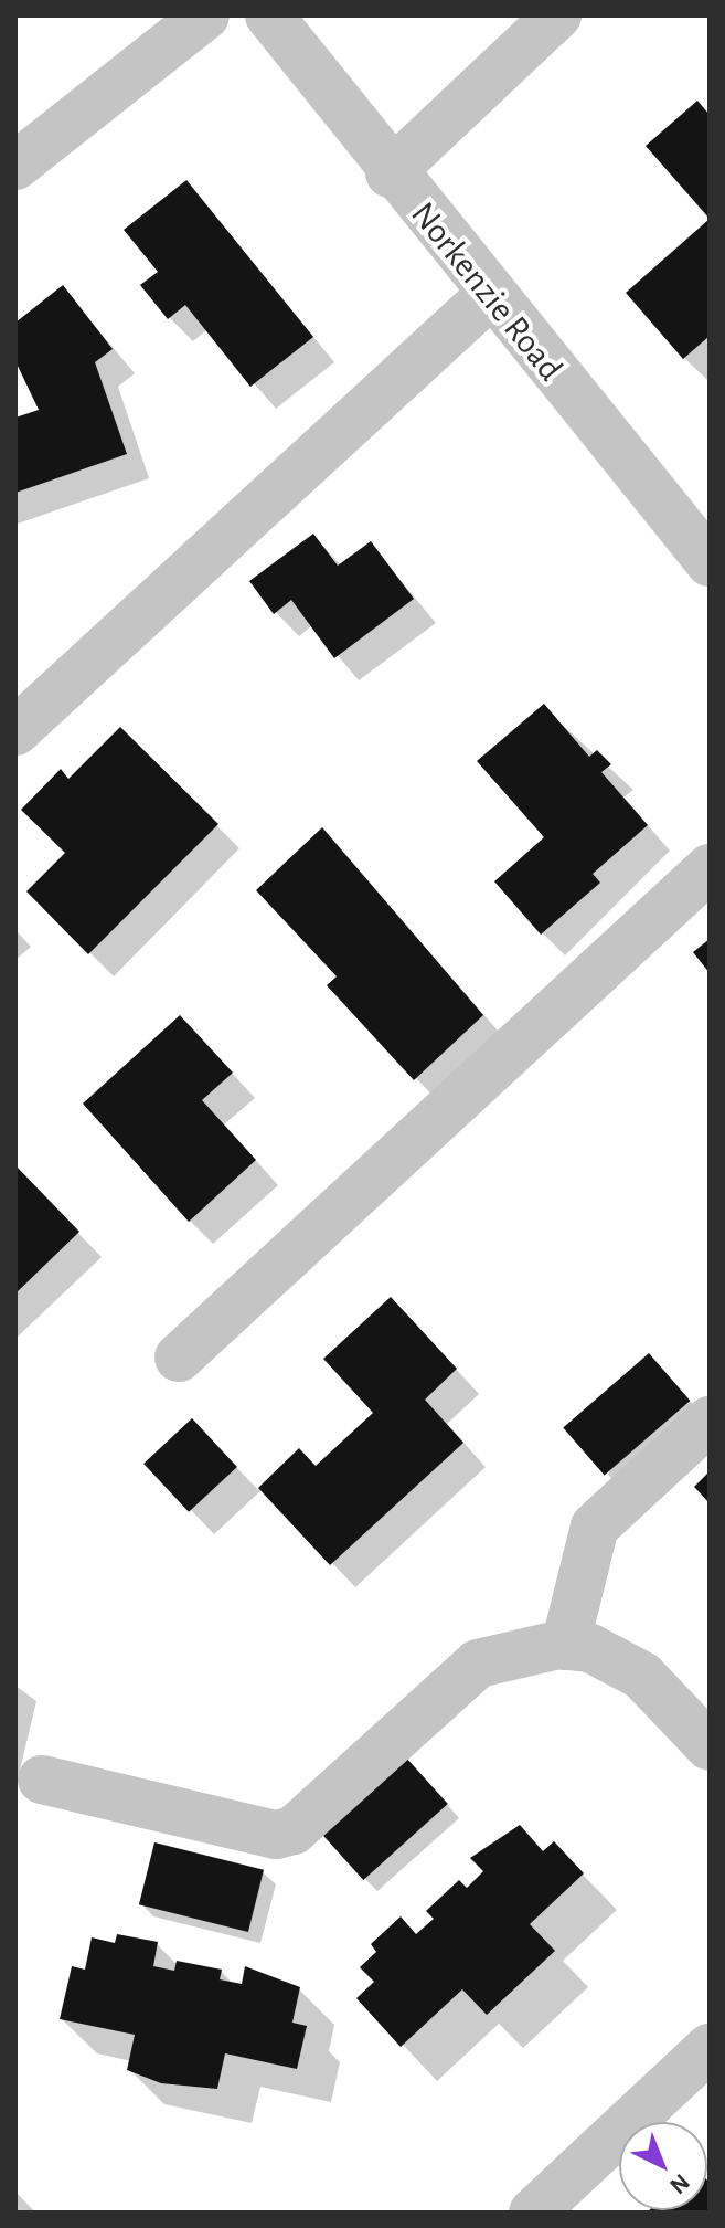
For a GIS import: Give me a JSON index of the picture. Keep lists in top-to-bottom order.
{
  "streets": {
    "street": ["Norkenzie Road"]
  },
  "north": "bottom right"
}
